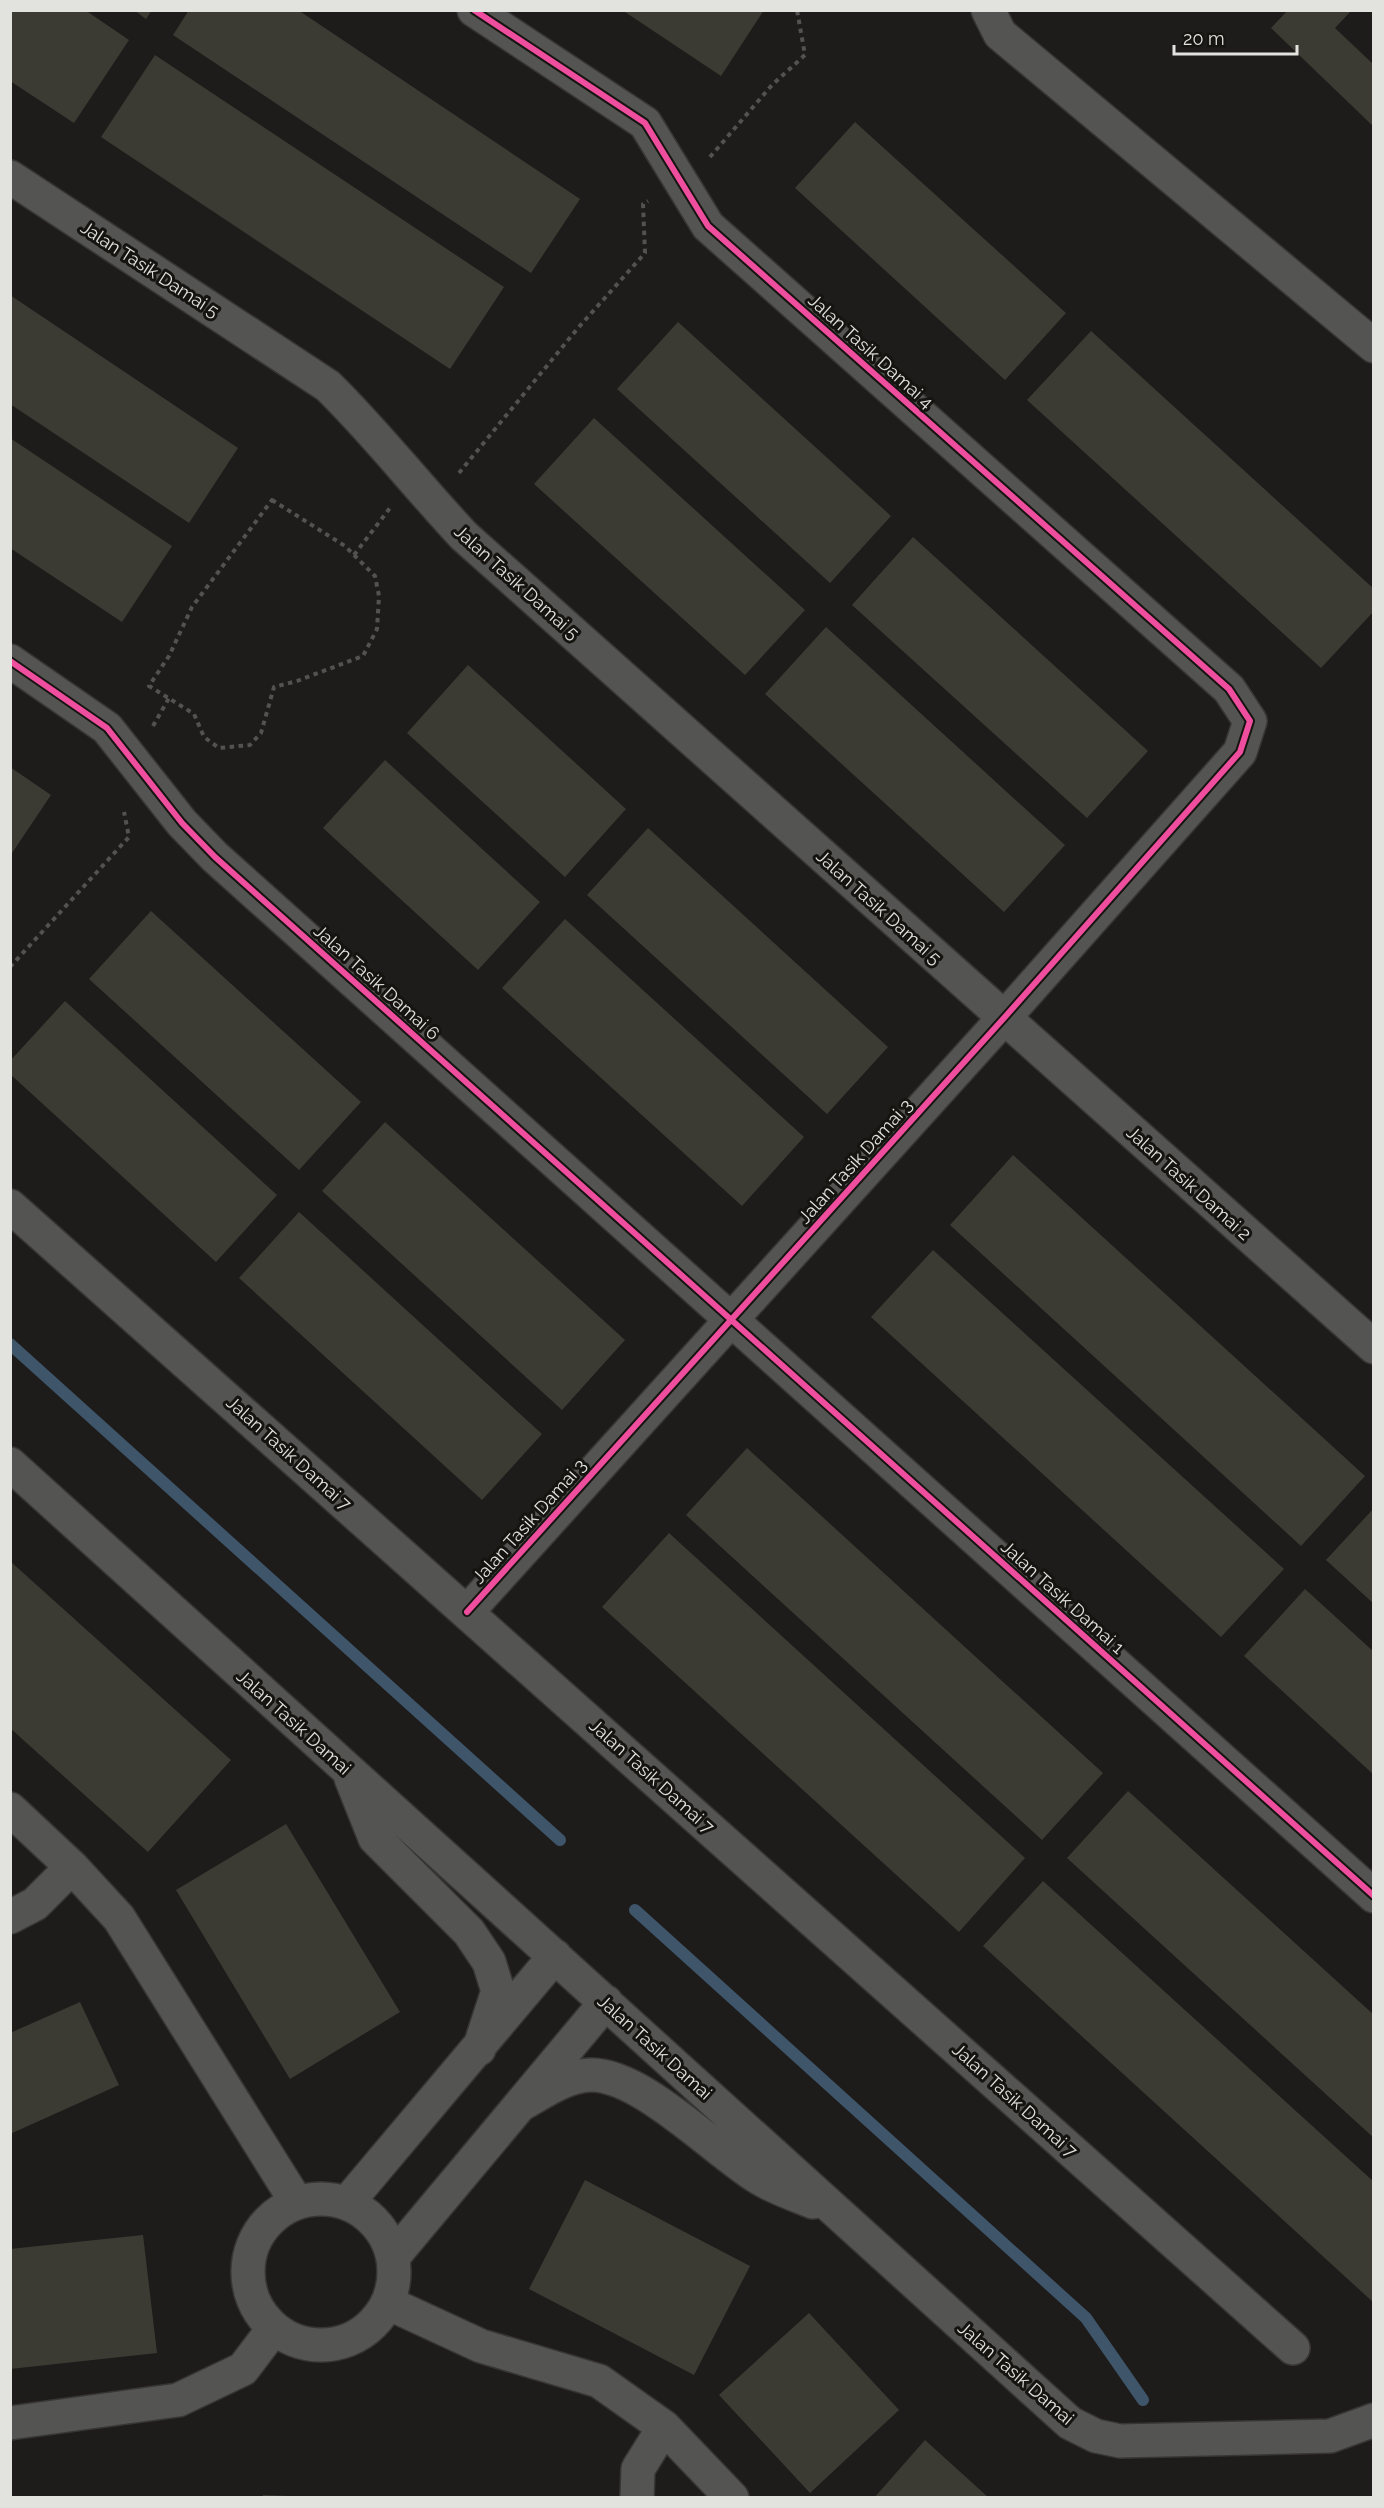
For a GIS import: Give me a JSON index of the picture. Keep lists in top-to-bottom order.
{
  "streets": {
    "street": [
      "Jalan Tasik Damai 5",
      "Jalan Tasik Damai 4",
      "Jalan Tasik Damai 6",
      "Jalan Tasik Damai 3",
      "Jalan Tasik Damai 2",
      "Jalan Tasik Damai 7",
      "Jalan Tasik Damai 1",
      "Jalan Tasik Damai"
    ]
  },
  "crossings": [
    ["Jalan Tasik Damai 5", "Jalan Tasik Damai 3"],
    ["Jalan Tasik Damai 5", "Jalan Tasik Damai 2"],
    ["Jalan Tasik Damai 4", "Jalan Tasik Damai 3"],
    ["Jalan Tasik Damai 6", "Jalan Tasik Damai 3"],
    ["Jalan Tasik Damai 6", "Jalan Tasik Damai 1"],
    ["Jalan Tasik Damai 3", "Jalan Tasik Damai 2"],
    ["Jalan Tasik Damai 3", "Jalan Tasik Damai 7"],
    ["Jalan Tasik Damai 3", "Jalan Tasik Damai 1"]
  ],
  "scale_bar": "20 m"
}
